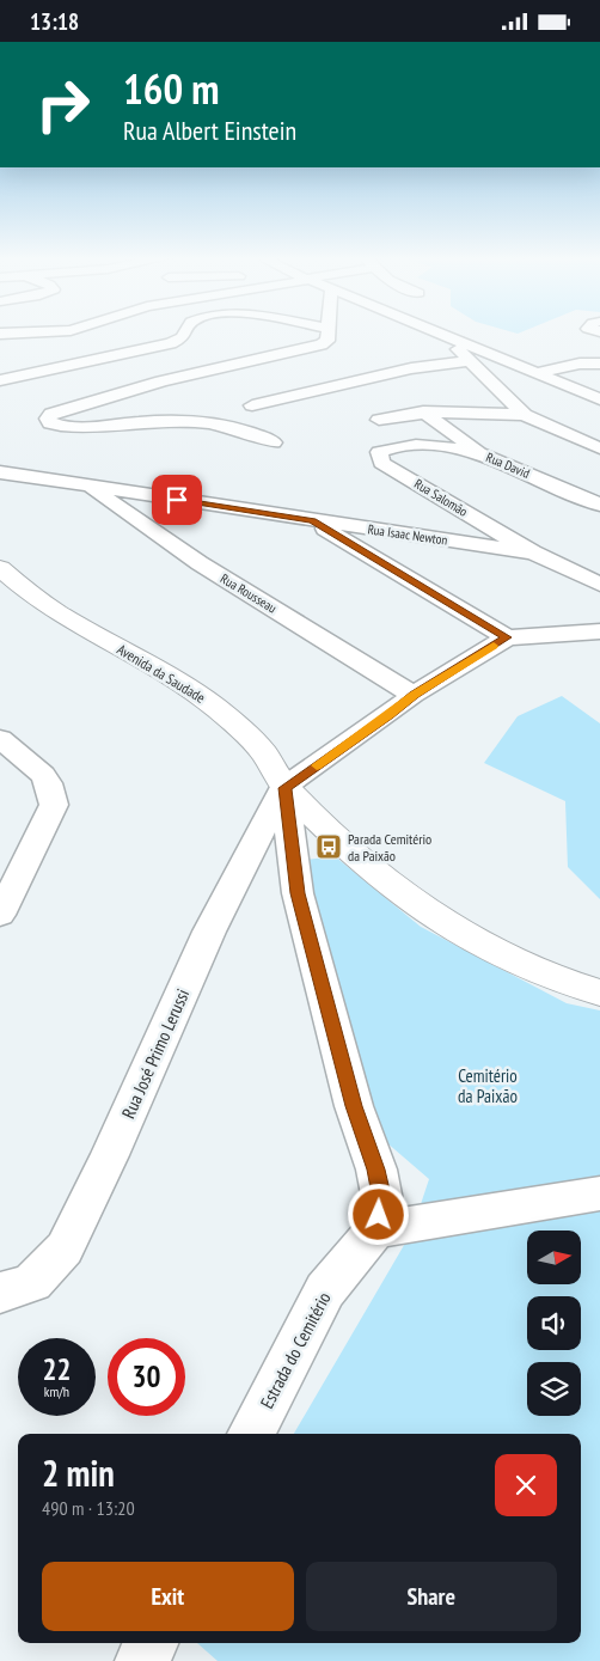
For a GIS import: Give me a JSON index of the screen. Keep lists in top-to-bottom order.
{
  "streets": {
    "main road": ["Avenida da Saudade"],
    "street": [
      "Rua David",
      "Rua Salomão",
      "Rua Isaac Newton",
      "Rua Rousseau",
      "Rua José Primo Lerussi",
      "Estrada do Cemitério"
    ]
  },
  "crossings": [
    ["Rua David", "Rua Salomão"],
    ["Rua Salomão", "Rua Isaac Newton"],
    ["Rua Isaac Newton", "Rua Rousseau"],
    ["Avenida da Saudade", "Rua José Primo Lerussi"],
    ["Avenida da Saudade", "Estrada do Cemitério"],
    ["Rua José Primo Lerussi", "Estrada do Cemitério"]
  ],
  "parks": ["Cemitério da Paixão"],
  "places": {
    "bus stop": ["Parada Cemitério da Paixão"]
  },
  "north": "right",
  "page": {
    "status": "13:18",
    "turn": ["160 m", "Rua Albert Einstein"],
    "speed": "22 km/h",
    "limit": "30",
    "heading": ["2 min", "490 m · 13:20"],
    "buttons": ["Exit", "Share"]
  }
}
